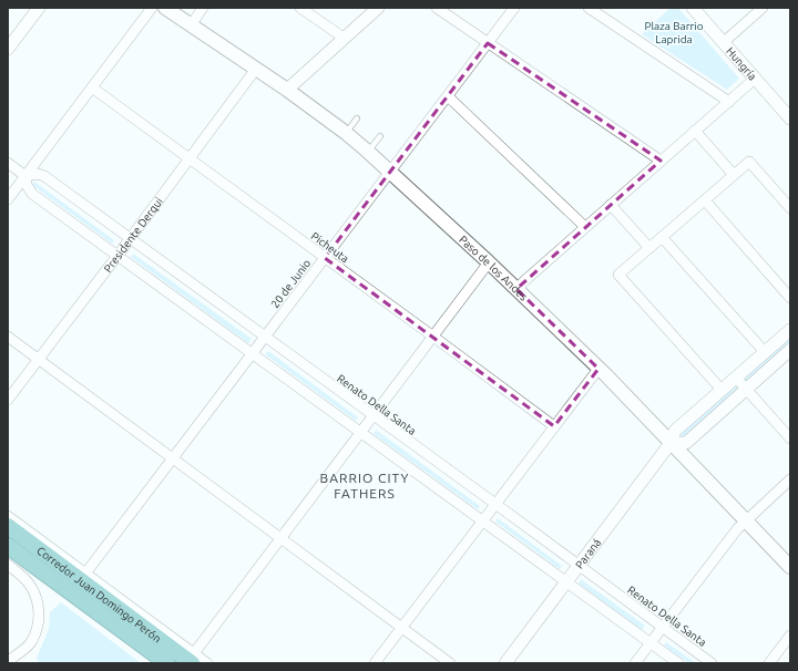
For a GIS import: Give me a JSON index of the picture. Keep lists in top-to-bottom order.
{
  "streets": {
    "highway": ["Corredor Juan Domingo Perón"],
    "main road": ["Paso de los Andes"],
    "street": [
      "Hungría",
      "Presidente Derqui",
      "Picheuta",
      "20 de Junio",
      "Renato Della Santa",
      "Paraná"
    ]
  },
  "crossings": [
    ["Presidente Derqui", "Picheuta"],
    ["Presidente Derqui", "Paso de los Andes"],
    ["Presidente Derqui", "Renato Della Santa"],
    ["Picheuta", "20 de Junio"],
    ["Paso de los Andes", "20 de Junio"],
    ["Paso de los Andes", "Paraná"],
    ["20 de Junio", "Renato Della Santa"],
    ["Renato Della Santa", "Paraná"]
  ],
  "districts": ["BARRIO CITY FATHERS"],
  "parks": ["Plaza Barrio Laprida"]
}
